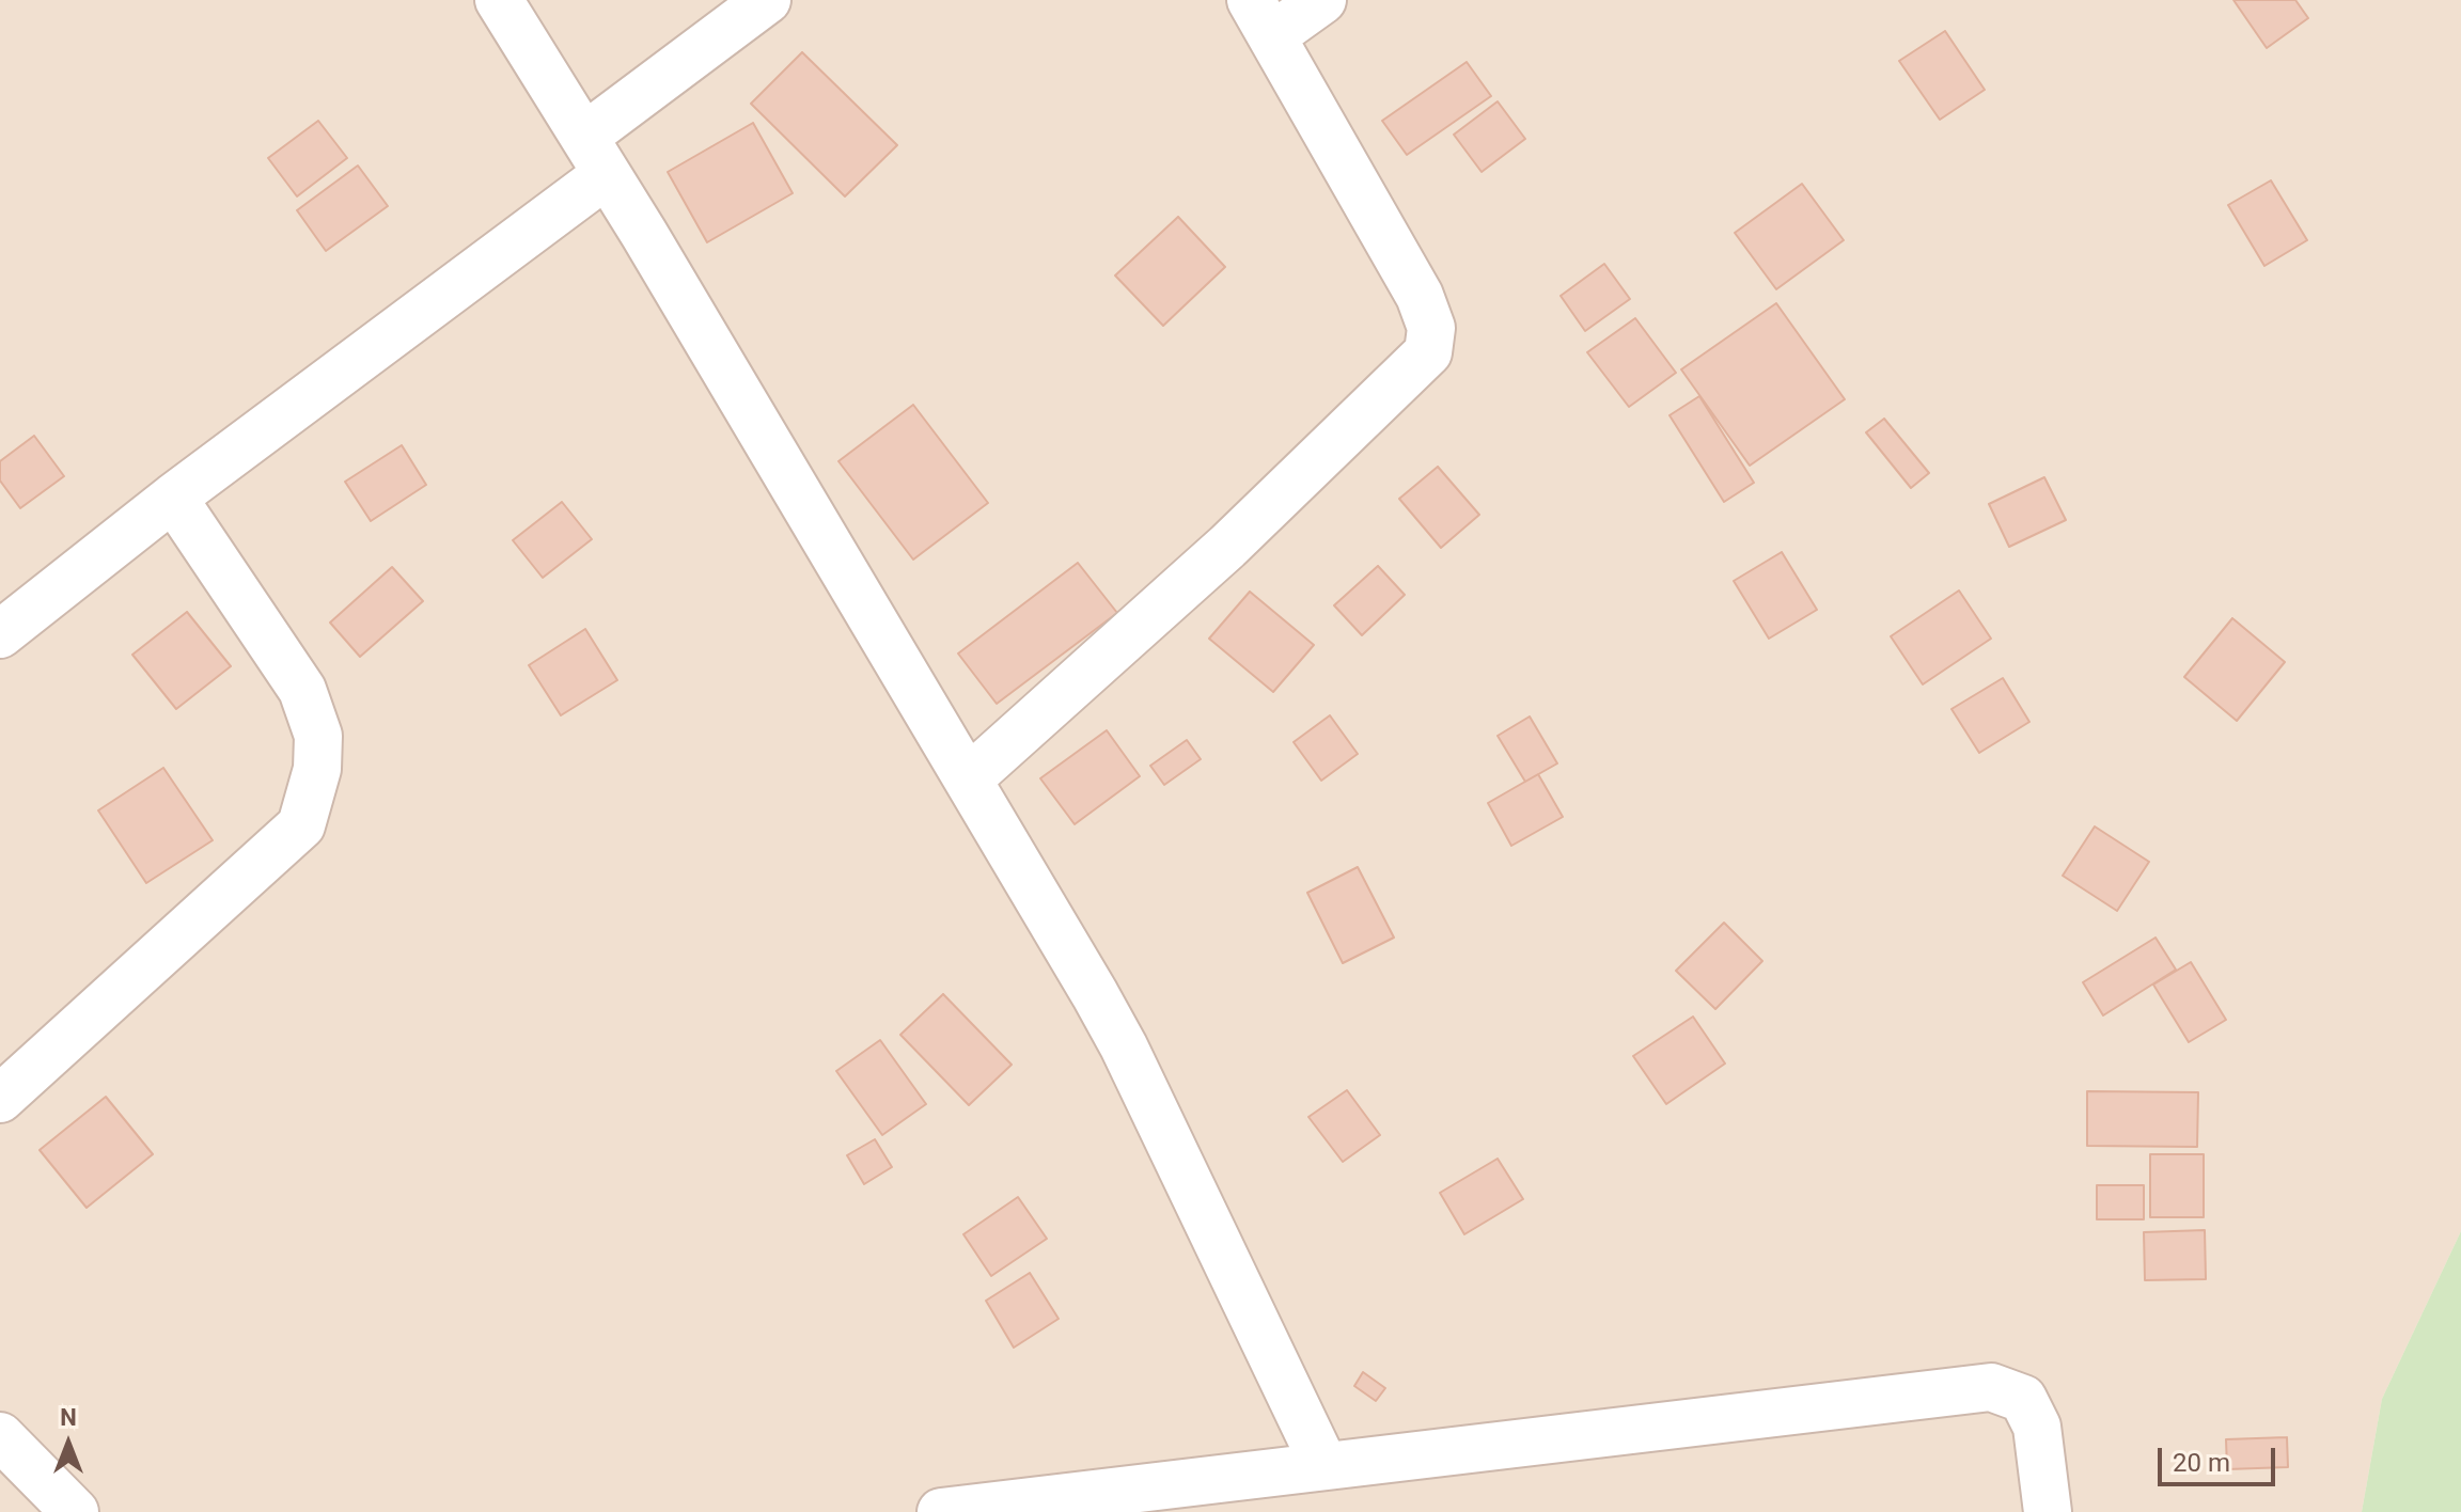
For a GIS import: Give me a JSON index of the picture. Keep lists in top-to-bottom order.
{
  "scale_bar": "20 m",
  "north": "top"
}
